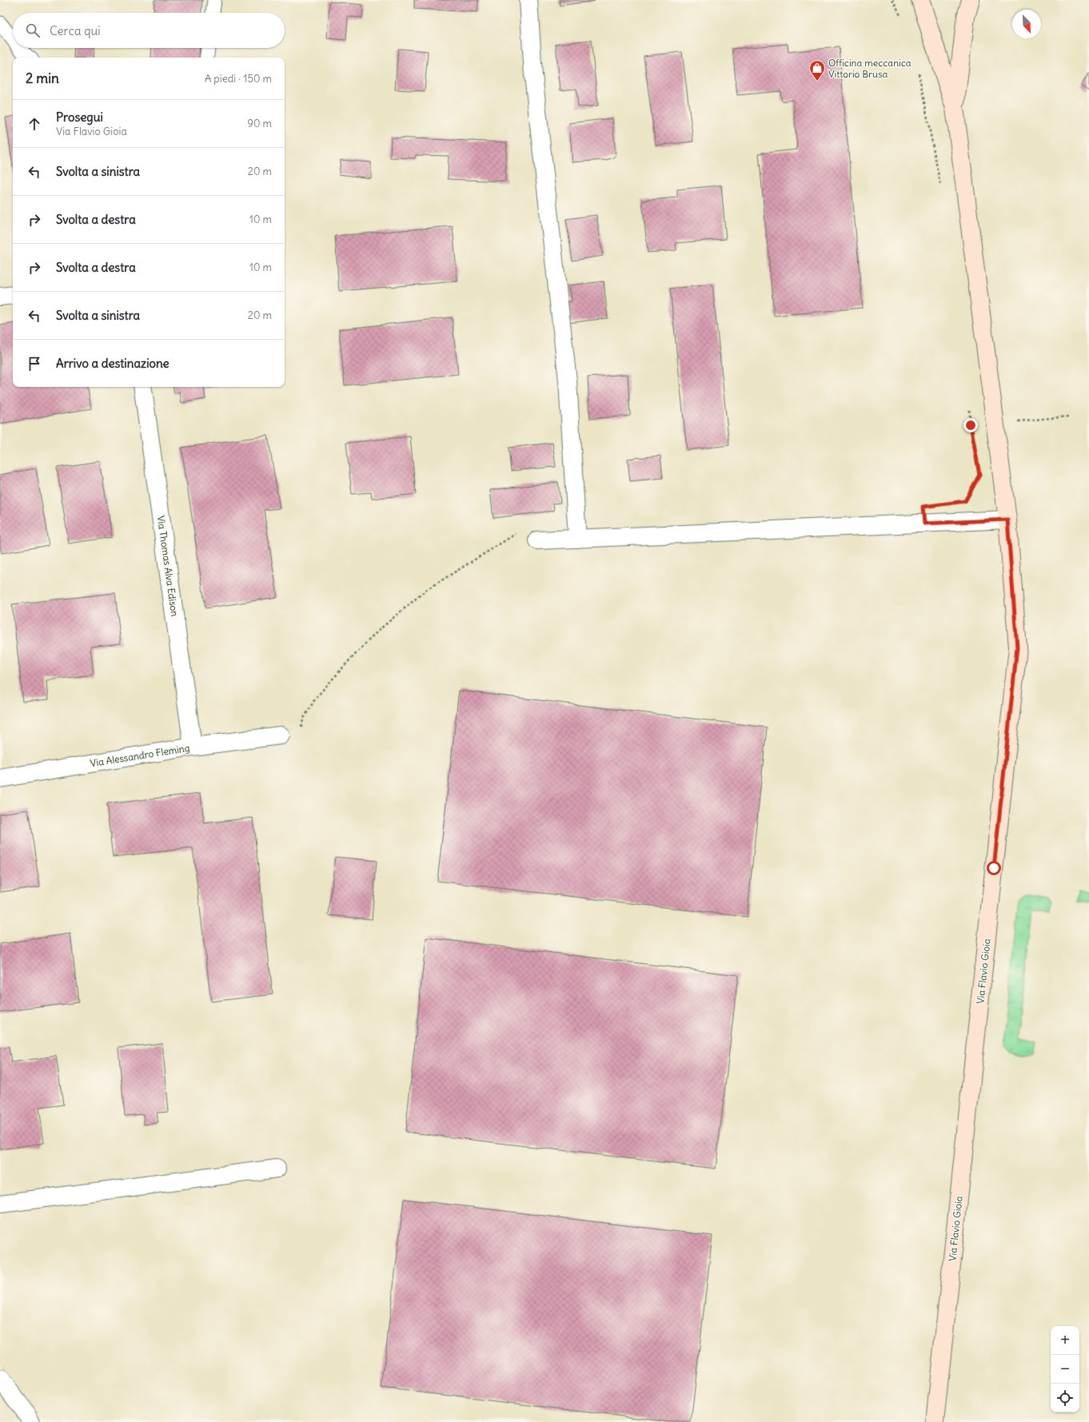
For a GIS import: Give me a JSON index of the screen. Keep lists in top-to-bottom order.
{
  "streets": {
    "main road": ["Via Flavio Gioia"],
    "street": ["Via Thomas Alva Edison", "Via Alessandro Fleming"]
  },
  "crossings": [
    ["Via Thomas Alva Edison", "Via Alessandro Fleming"]
  ],
  "places": {
    "shop": ["Officina meccanica Vittorio Brusa"]
  },
  "north": "bottom right",
  "page": {
    "search": "Cerca qui",
    "heading": ["2 min", "A piedi · 150 m"],
    "list": [
      ["Prosegui", "Via Flavio Gioia", "90 m"],
      ["Svolta a sinistra", "20 m"],
      ["Svolta a destra", "10 m"],
      ["Svolta a destra", "10 m"],
      ["Svolta a sinistra", "20 m"],
      "Arrivo a destinazione"
    ],
    "map_buttons": ["+", "−"]
  }
}
